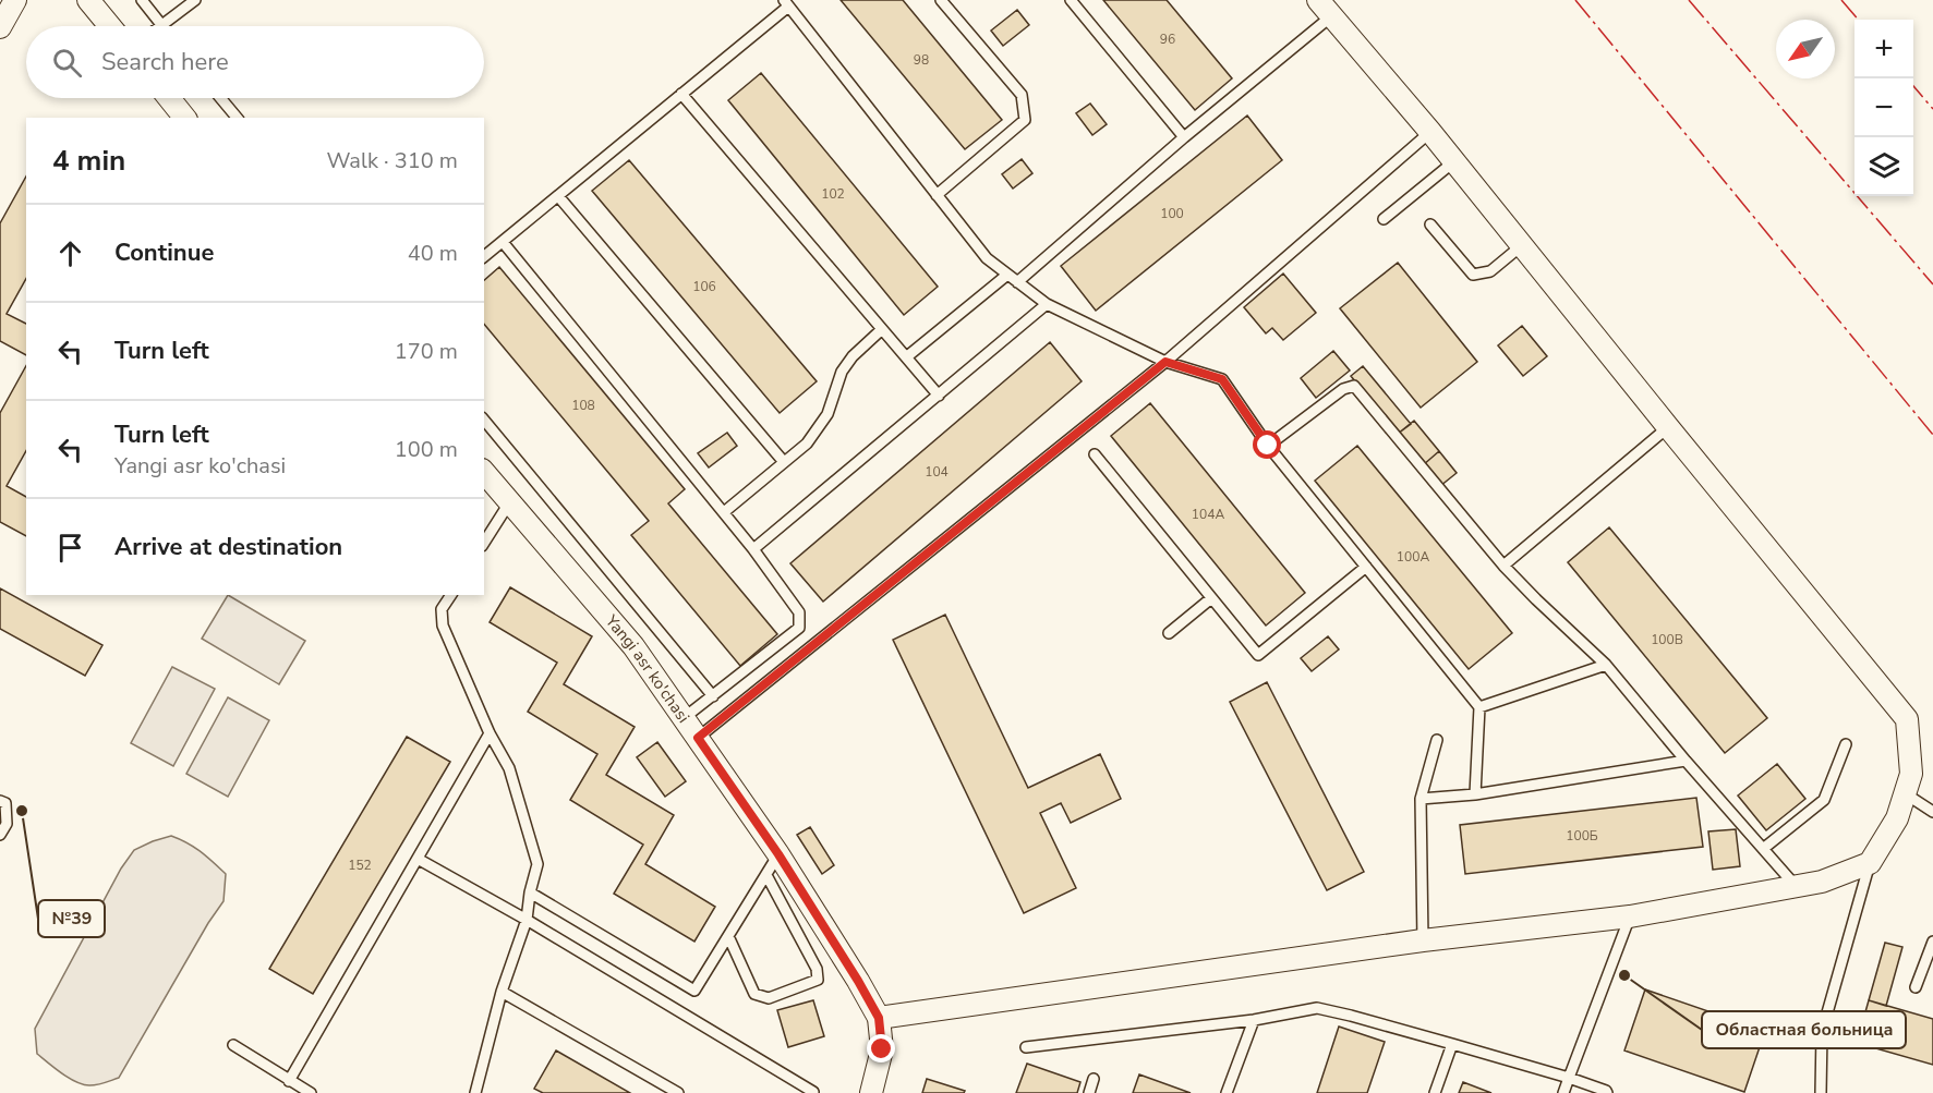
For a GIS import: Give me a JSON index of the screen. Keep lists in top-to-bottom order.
{
  "streets": {
    "street": ["Yangi asr ko'chasi"]
  },
  "places": ["№39", "Областная больница"],
  "house_numbers": [
    "96",
    "98",
    "102",
    "100",
    "106",
    "108",
    "104",
    "104А",
    "100А",
    "100В",
    "100Б",
    "152"
  ],
  "north": "bottom left",
  "page": {
    "map_buttons": ["+", "−"],
    "search": "Search here",
    "heading": ["4 min", "Walk · 310 m"],
    "list": [
      ["Continue", "40 m"],
      ["Turn left", "170 m"],
      ["Turn left", "Yangi asr ko'chasi", "100 m"],
      "Arrive at destination"
    ]
  }
}
